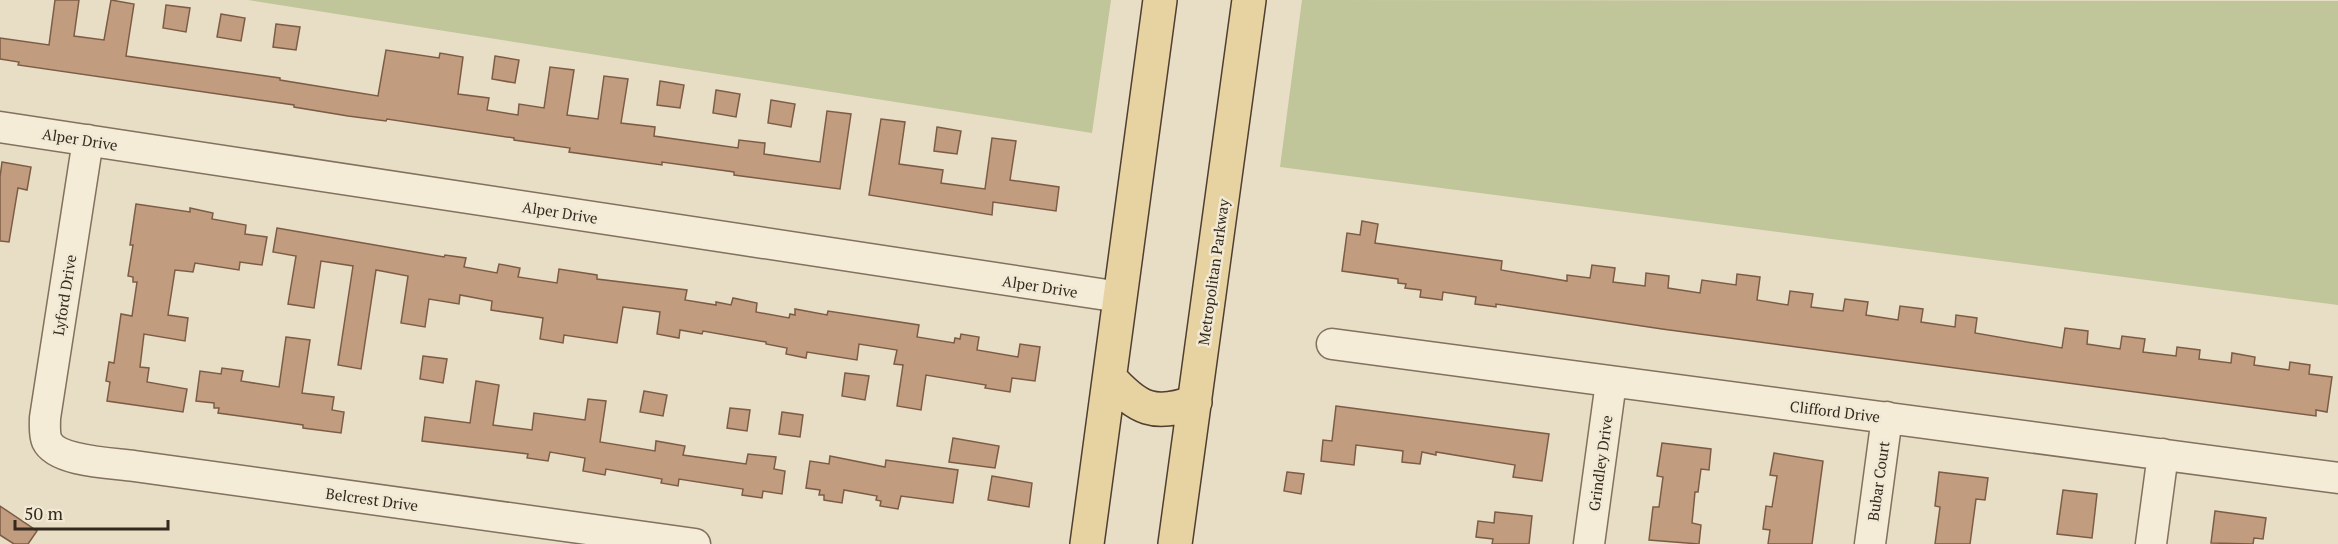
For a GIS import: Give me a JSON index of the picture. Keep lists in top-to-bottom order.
{
  "streets": {
    "main road": ["Metropolitan Parkway"],
    "street": [
      "Alper Drive",
      "Lyford Drive",
      "Clifford Drive",
      "Grindley Drive",
      "Bubar Court",
      "Belcrest Drive"
    ]
  },
  "crossings": [
    ["Alper Drive", "Lyford Drive"],
    ["Lyford Drive", "Belcrest Drive"],
    ["Clifford Drive", "Grindley Drive"],
    ["Clifford Drive", "Bubar Court"]
  ],
  "scale_bar": "50 m"
}
